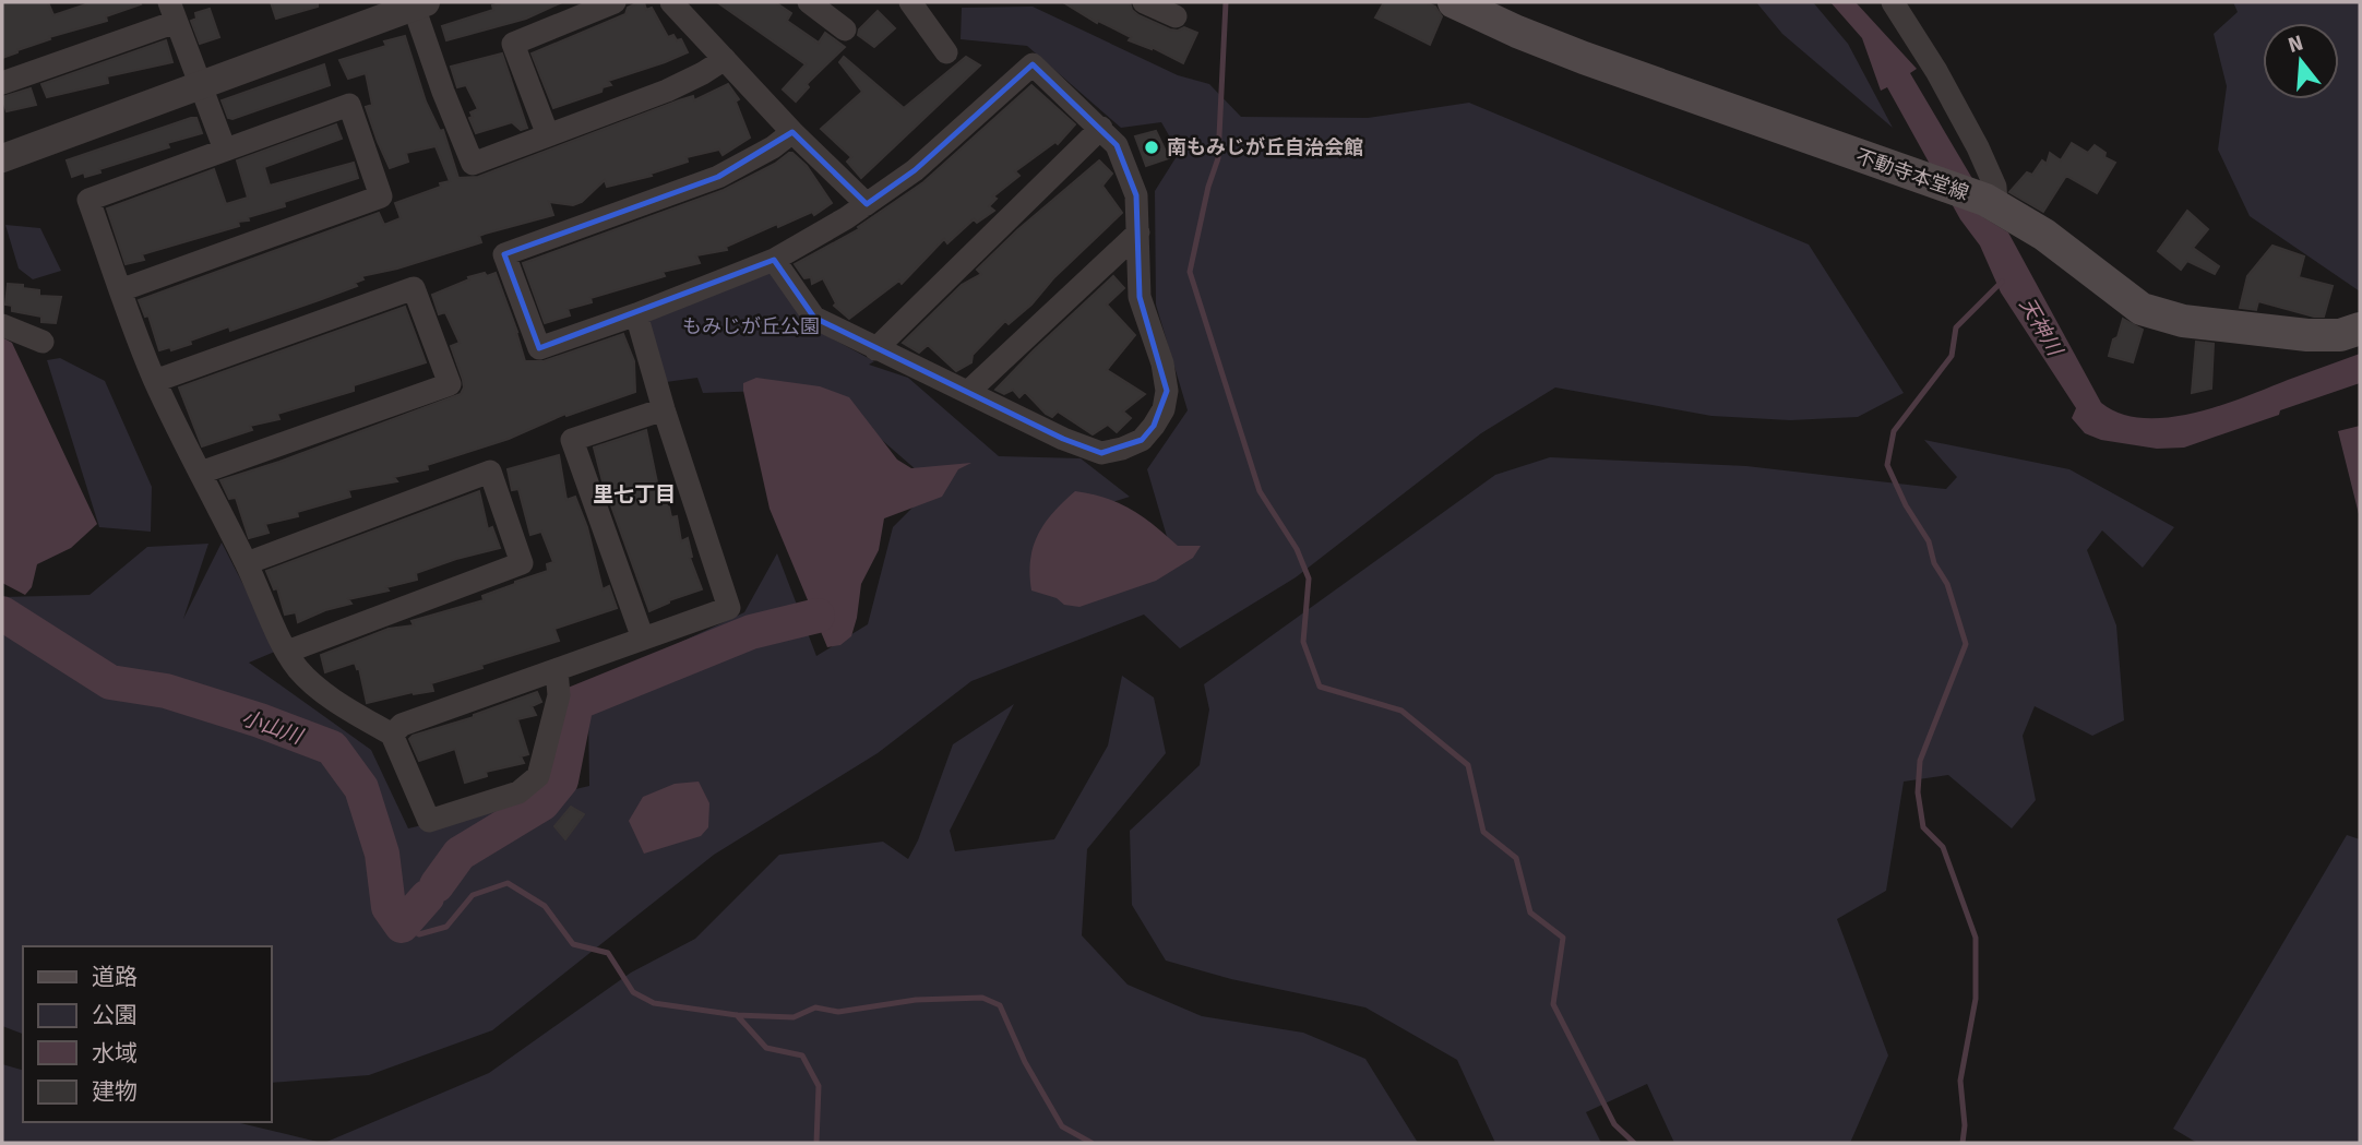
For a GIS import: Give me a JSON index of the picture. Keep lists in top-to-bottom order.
{
  "streets": {
    "main road": ["不動寺本堂線"]
  },
  "districts": ["里七丁目"],
  "water": ["天神川", "小山川"],
  "parks": ["もみじが丘公園"],
  "places": ["南もみじが丘自治会館"],
  "legend": [
    "道路",
    "公園",
    "水域",
    "建物"
  ],
  "north": "top"
}
